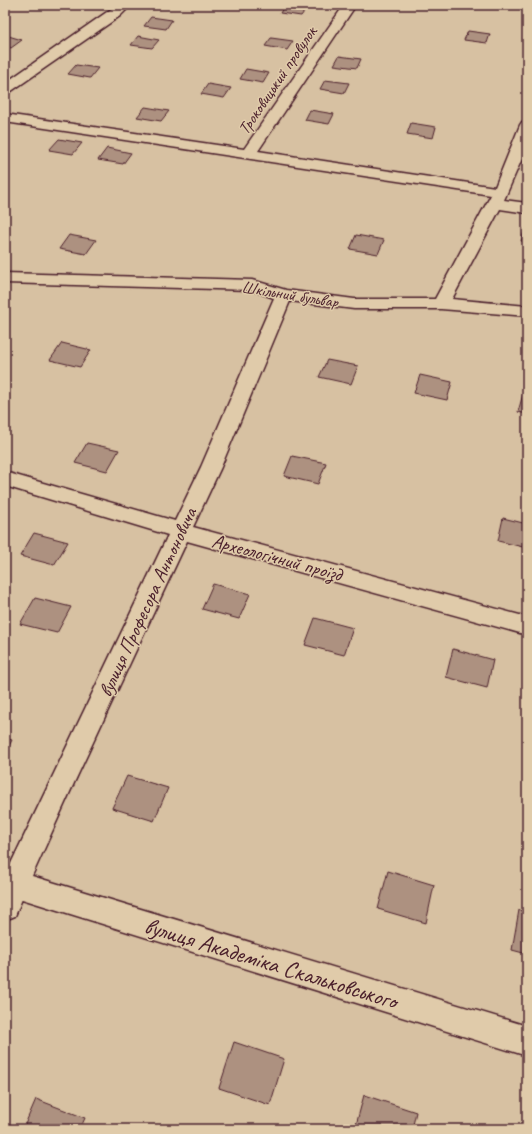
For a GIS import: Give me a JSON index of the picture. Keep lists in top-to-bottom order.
{
  "streets": {
    "street": [
      "Троковицький провулок",
      "Шкільний бульвар",
      "Археологічний проїзд",
      "вулиця Професора Антоновича",
      "вулиця Академіка Скальковського"
    ]
  },
  "crossings": [
    ["Шкільний бульвар", "вулиця Професора Антоновича"],
    ["Археологічний проїзд", "вулиця Професора Антоновича"],
    ["вулиця Професора Антоновича", "вулиця Академіка Скальковського"]
  ]
}
